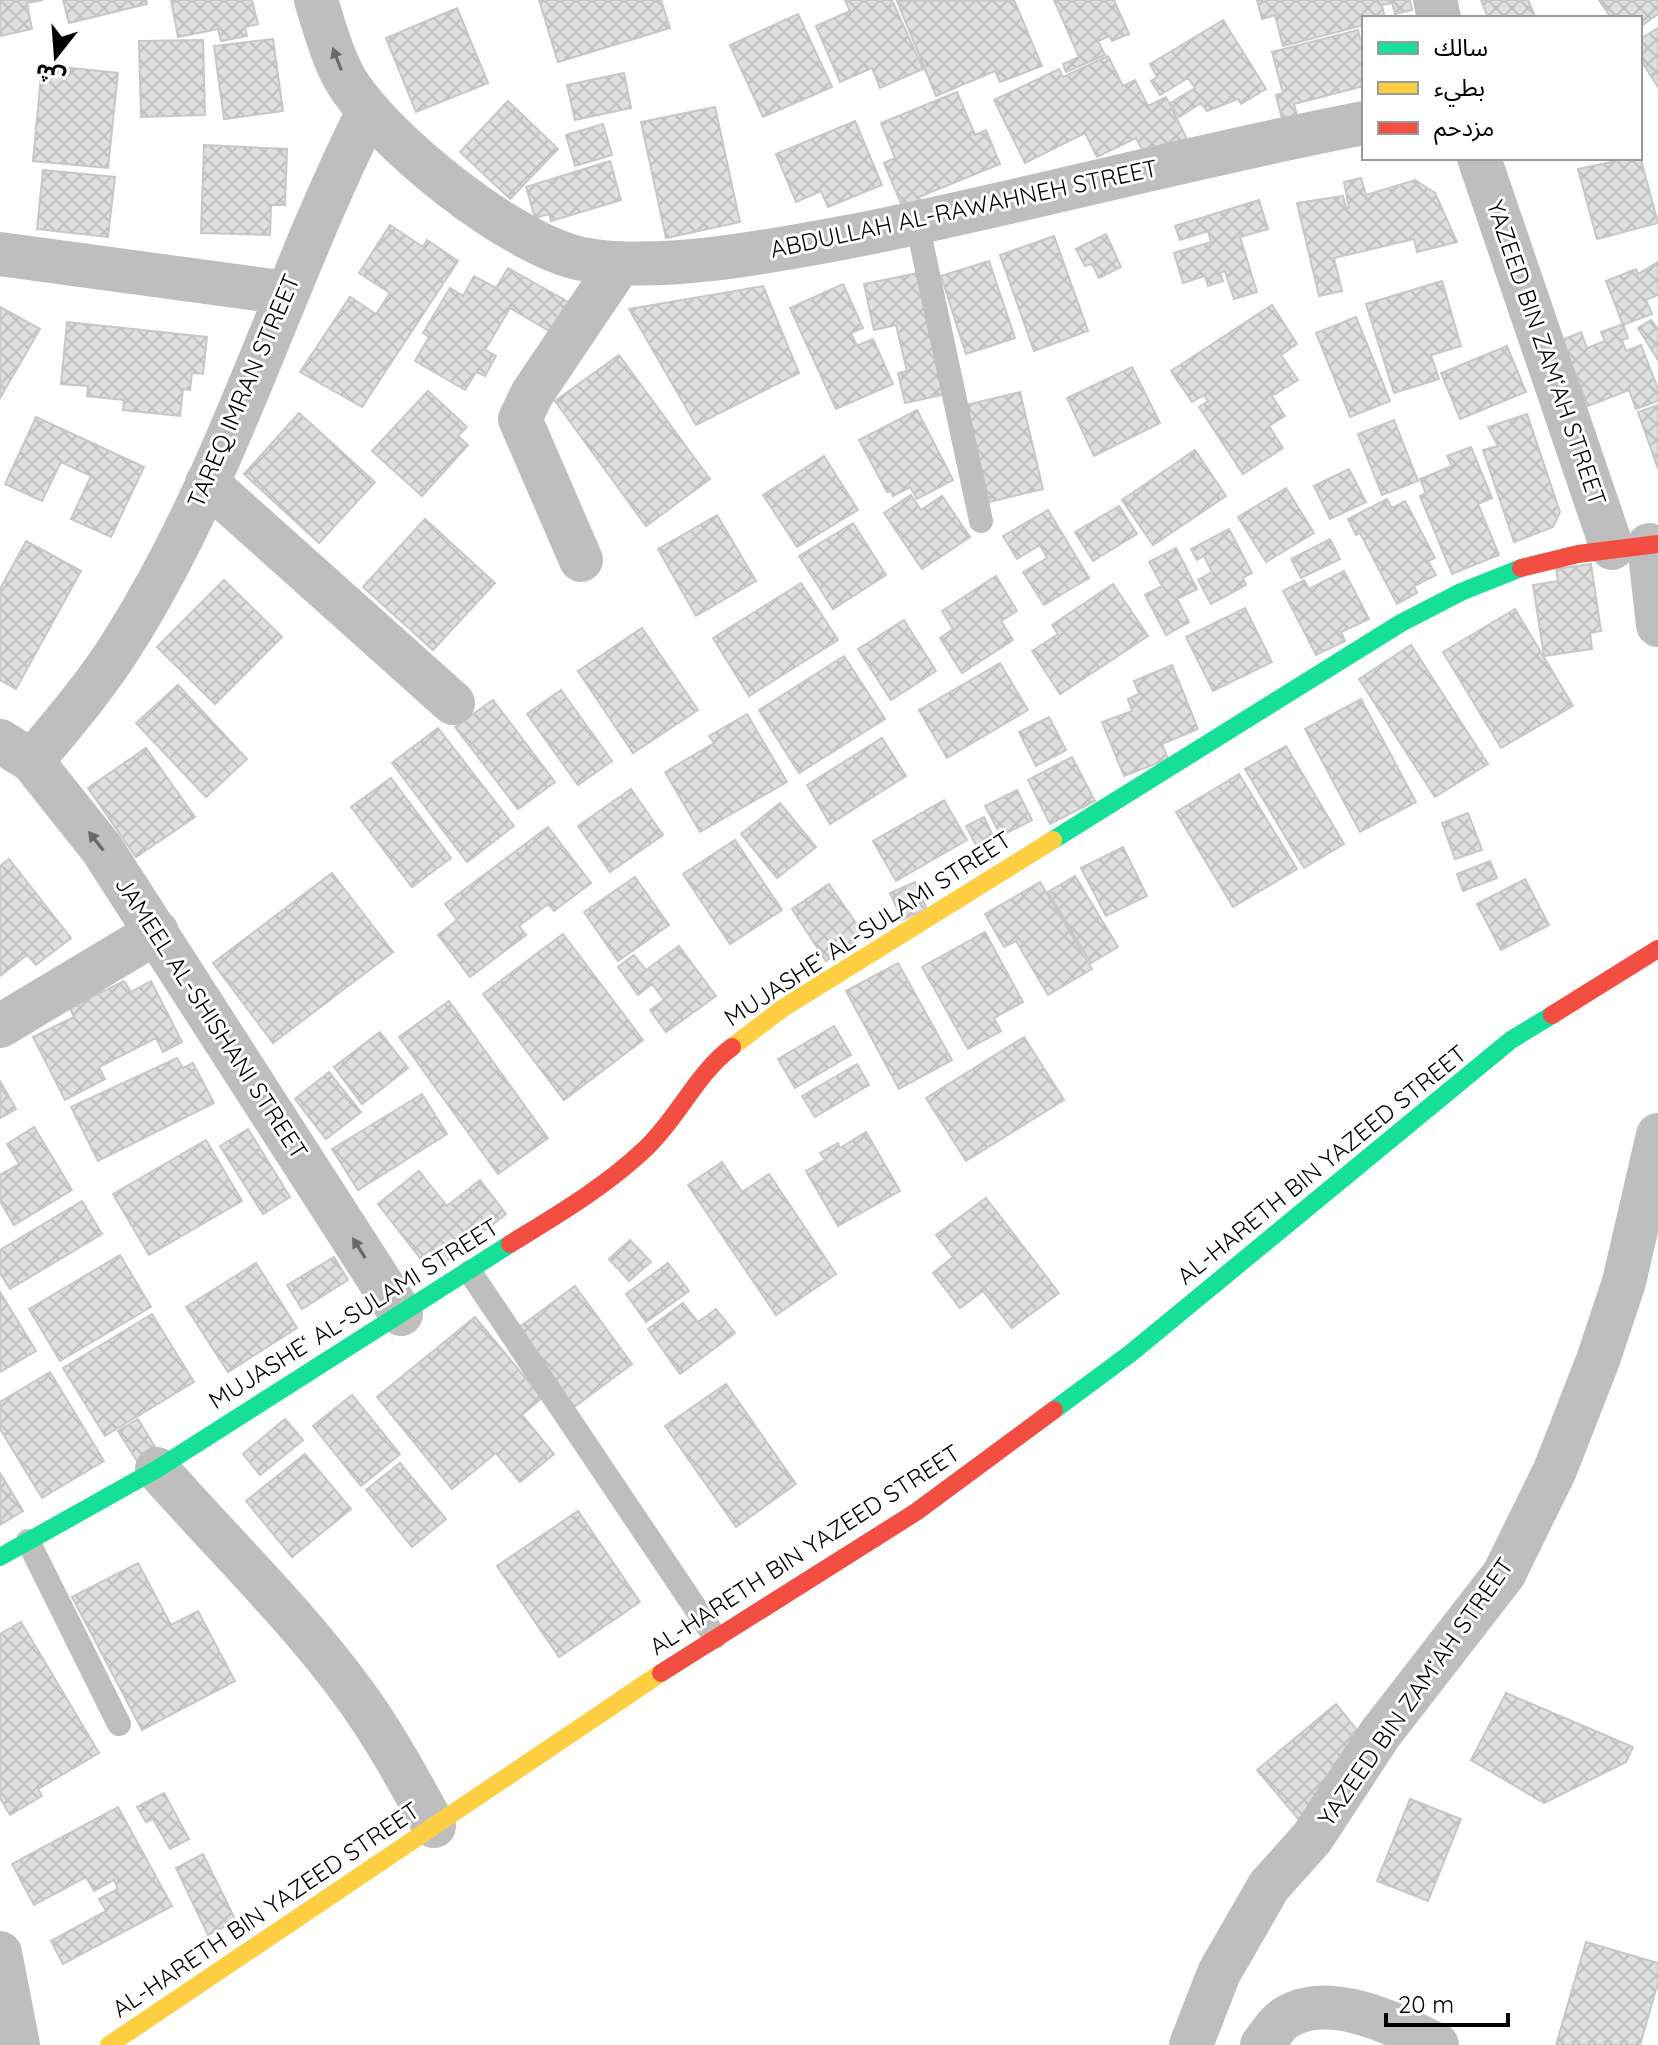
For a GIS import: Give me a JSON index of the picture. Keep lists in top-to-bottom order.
{
  "streets": {
    "street": [
      "ABDULLAH AL-RAWAHNEH STREET",
      "YAZEED BIN ZAM‘AH STREET",
      "TAREQ IMRAN STREET",
      "MUJASHE‘ AL-SULAMI STREET",
      "JAMEEL AL-SHISHANI STREET",
      "AL-HARETH BIN YAZEED STREET"
    ]
  },
  "crossings": [
    ["ABDULLAH AL-RAWAHNEH STREET", "TAREQ IMRAN STREET"],
    ["YAZEED BIN ZAM‘AH STREET", "MUJASHE‘ AL-SULAMI STREET"],
    ["TAREQ IMRAN STREET", "JAMEEL AL-SHISHANI STREET"],
    ["MUJASHE‘ AL-SULAMI STREET", "JAMEEL AL-SHISHANI STREET"]
  ],
  "legend": ["سالك", "بطيء", "مزدحم"],
  "scale_bar": "20 m",
  "north": "bottom"
}
